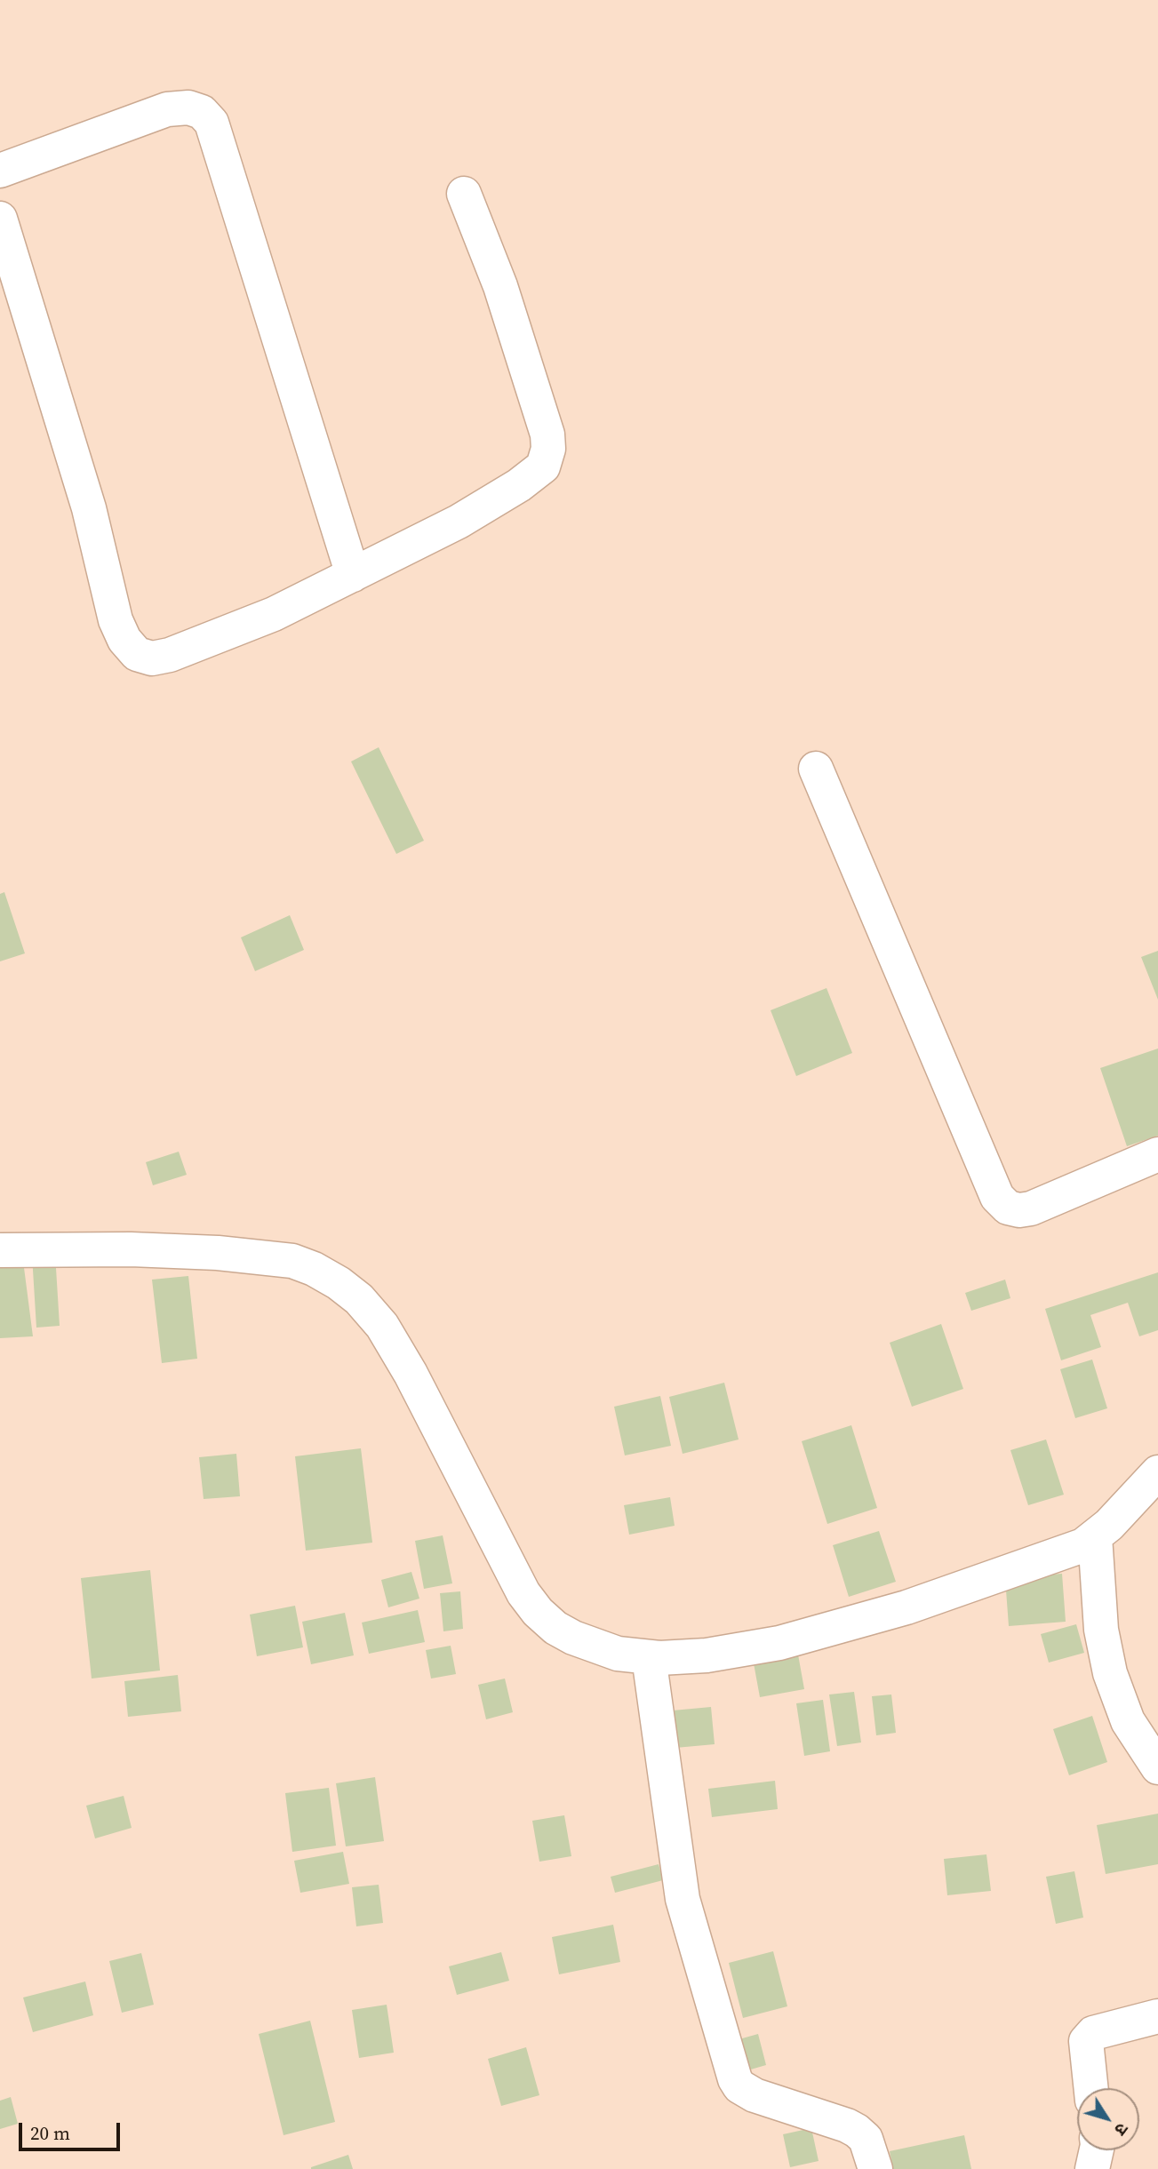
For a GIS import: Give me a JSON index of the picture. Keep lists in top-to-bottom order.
{
  "scale_bar": "20 m",
  "north": "bottom right"
}
